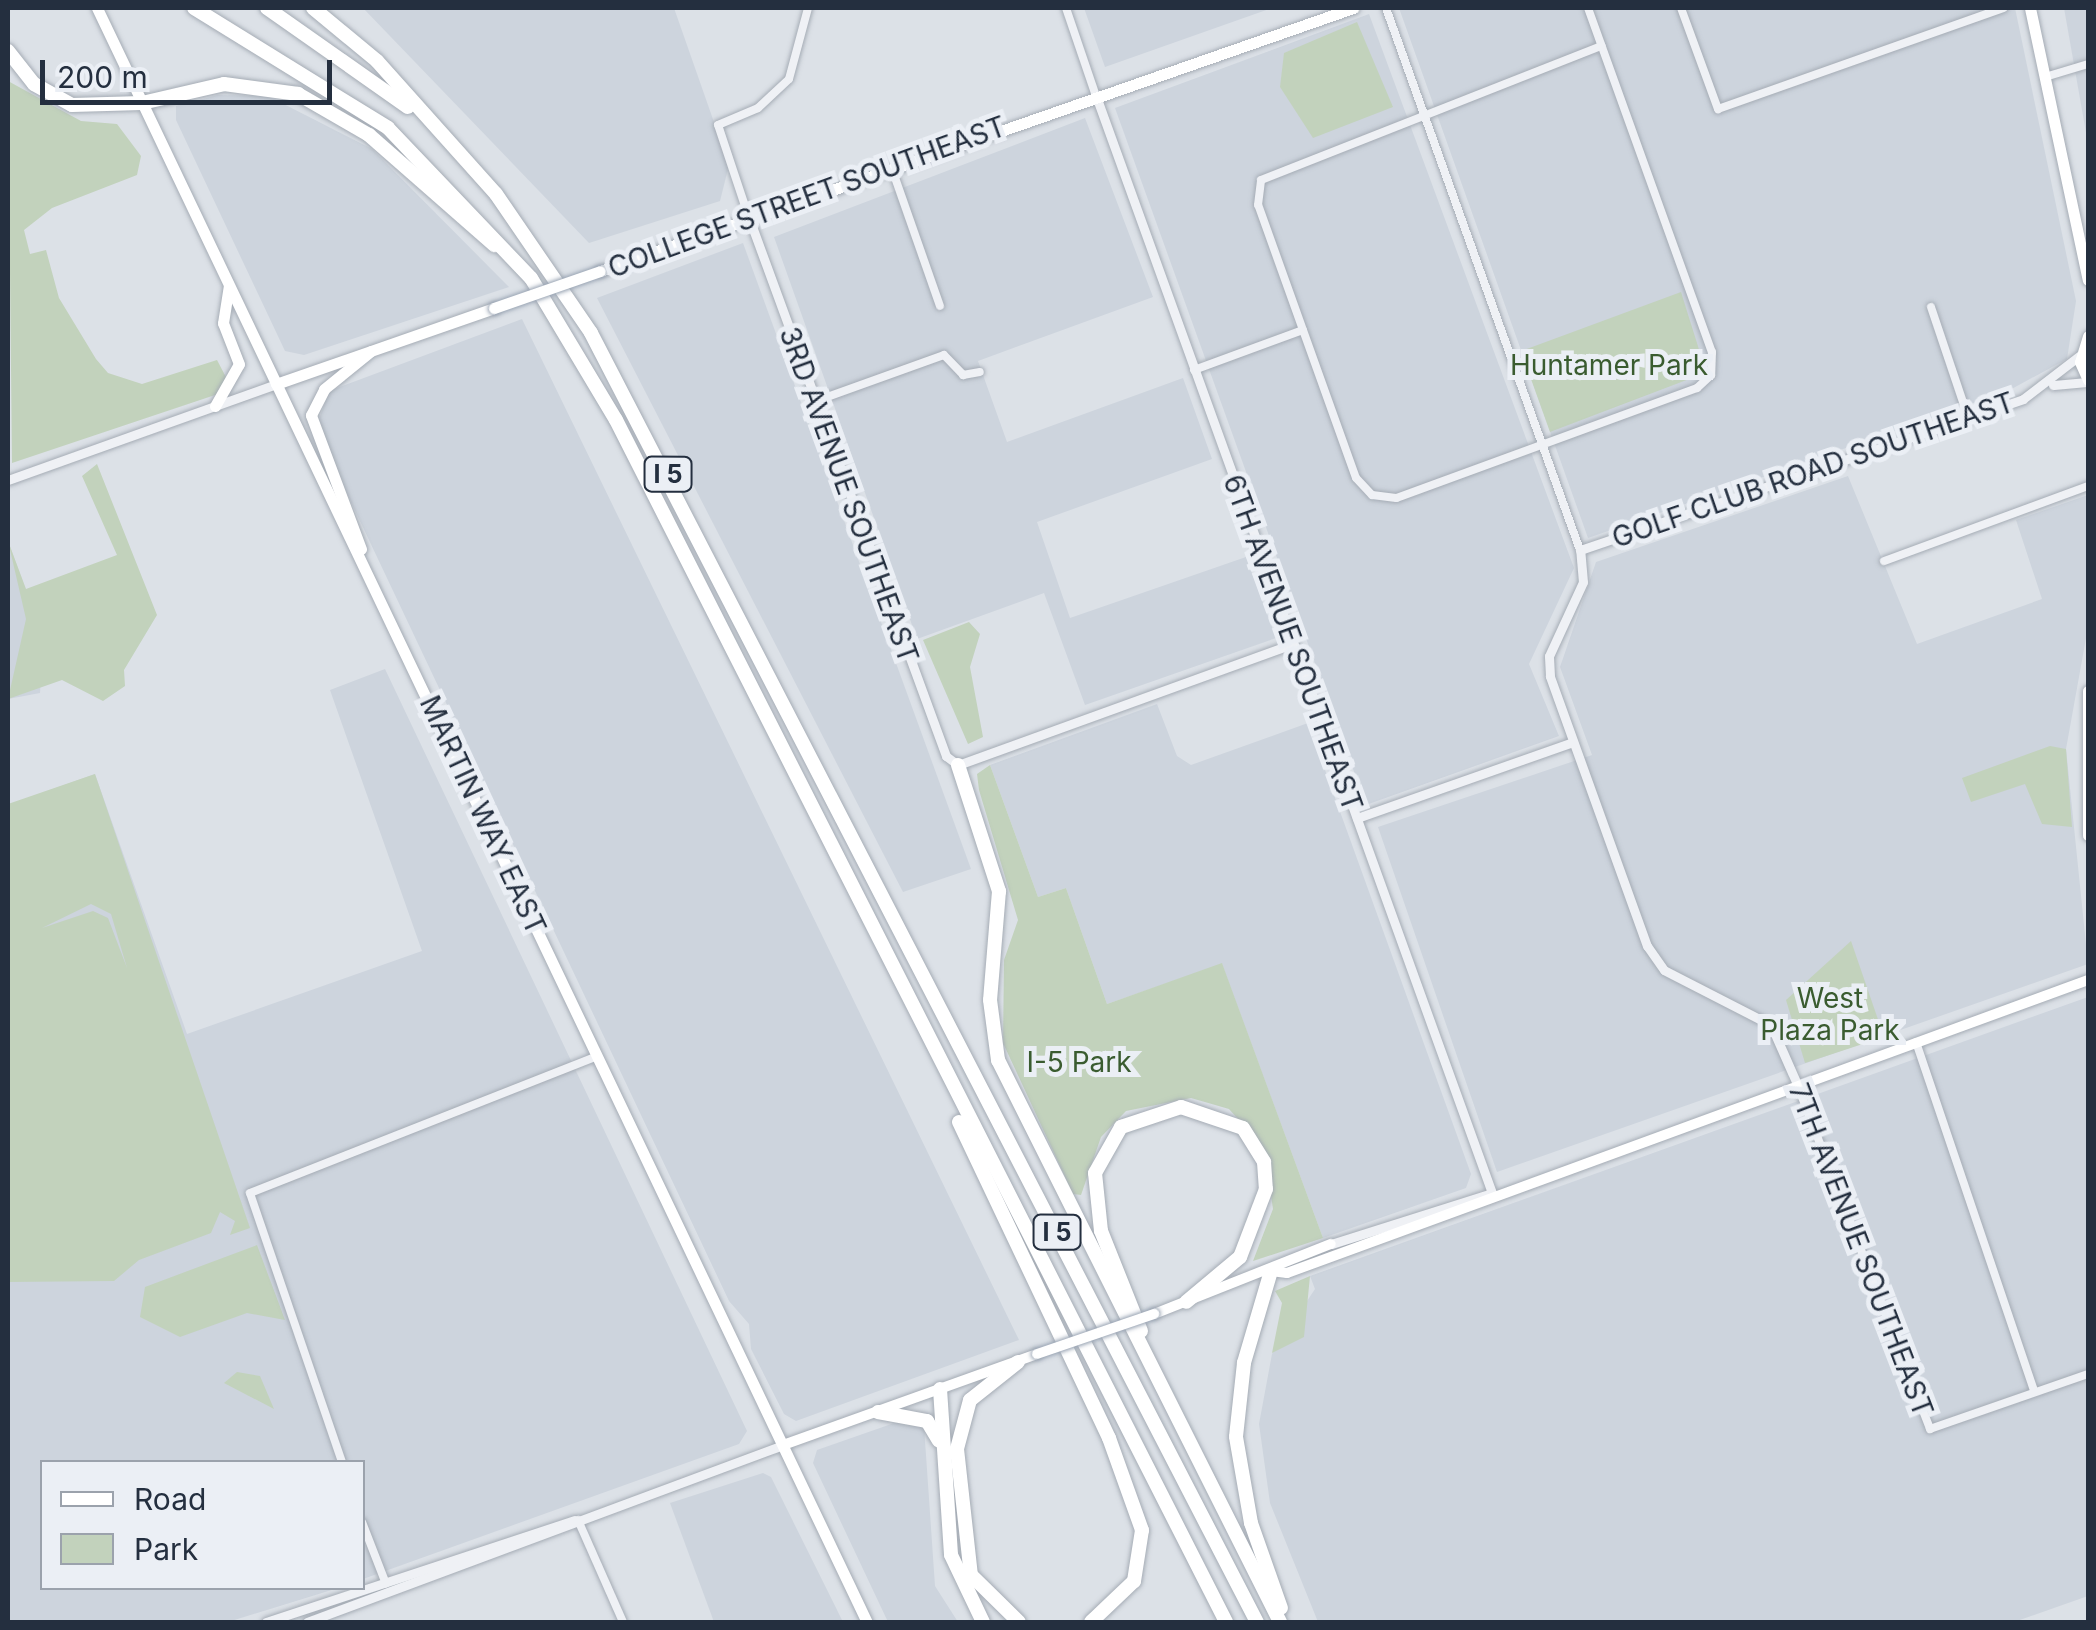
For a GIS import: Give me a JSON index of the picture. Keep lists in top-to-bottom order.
{
  "streets": {
    "highway": ["I 5"],
    "main road": ["COLLEGE STREET SOUTHEAST", "MARTIN WAY EAST"],
    "street": [
      "GOLF CLUB ROAD SOUTHEAST",
      "3RD AVENUE SOUTHEAST",
      "6TH AVENUE SOUTHEAST",
      "7TH AVENUE SOUTHEAST"
    ]
  },
  "crossings": [
    ["COLLEGE STREET SOUTHEAST", "3RD AVENUE SOUTHEAST"],
    ["COLLEGE STREET SOUTHEAST", "6TH AVENUE SOUTHEAST"],
    ["COLLEGE STREET SOUTHEAST", "MARTIN WAY EAST"],
    ["GOLF CLUB ROAD SOUTHEAST", "7TH AVENUE SOUTHEAST"]
  ],
  "parks": ["Huntamer Park", "West Plaza Park", "I-5 Park"],
  "legend": ["Road", "Park"],
  "scale_bar": "200 m"
}
